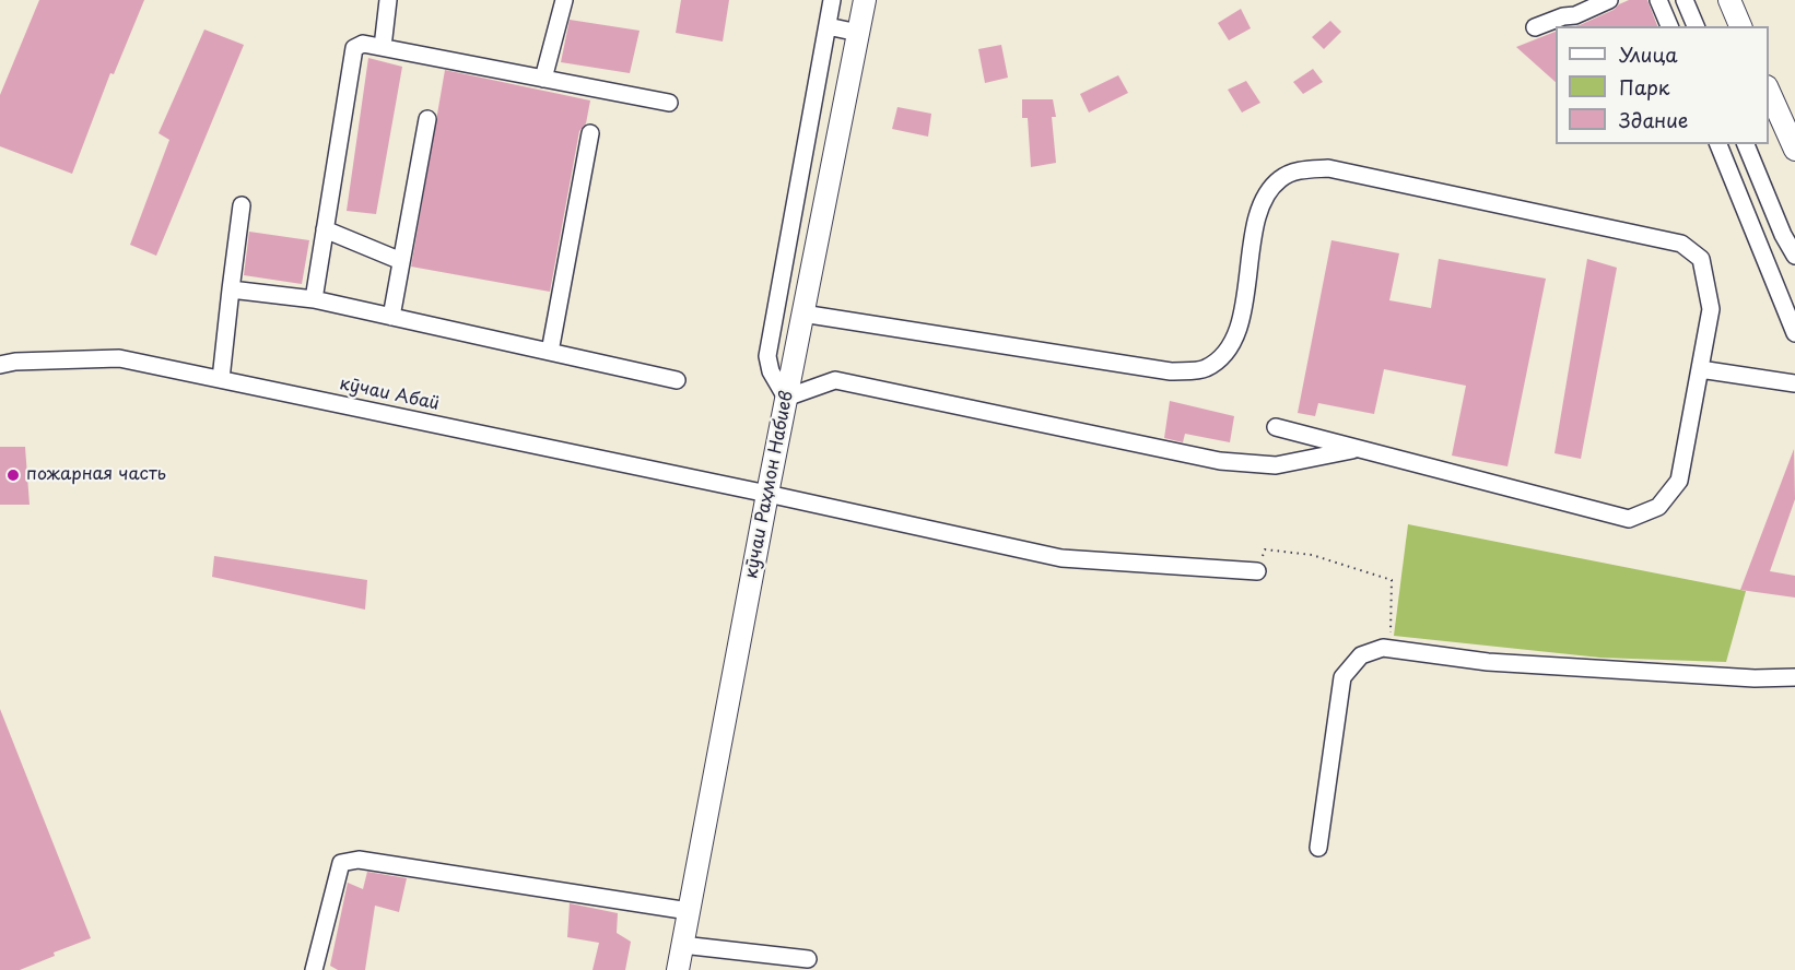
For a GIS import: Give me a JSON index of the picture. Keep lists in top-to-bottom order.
{
  "streets": {
    "main road": ["кӯчаи Раҳмон Набиев"],
    "street": ["кӯчаи Абаӣ"]
  },
  "crossings": [
    ["кӯчаи Абаӣ", "кӯчаи Раҳмон Набиев"]
  ],
  "places": ["пожарная часть"],
  "legend": ["Улица", "Парк", "Здание"]
}
